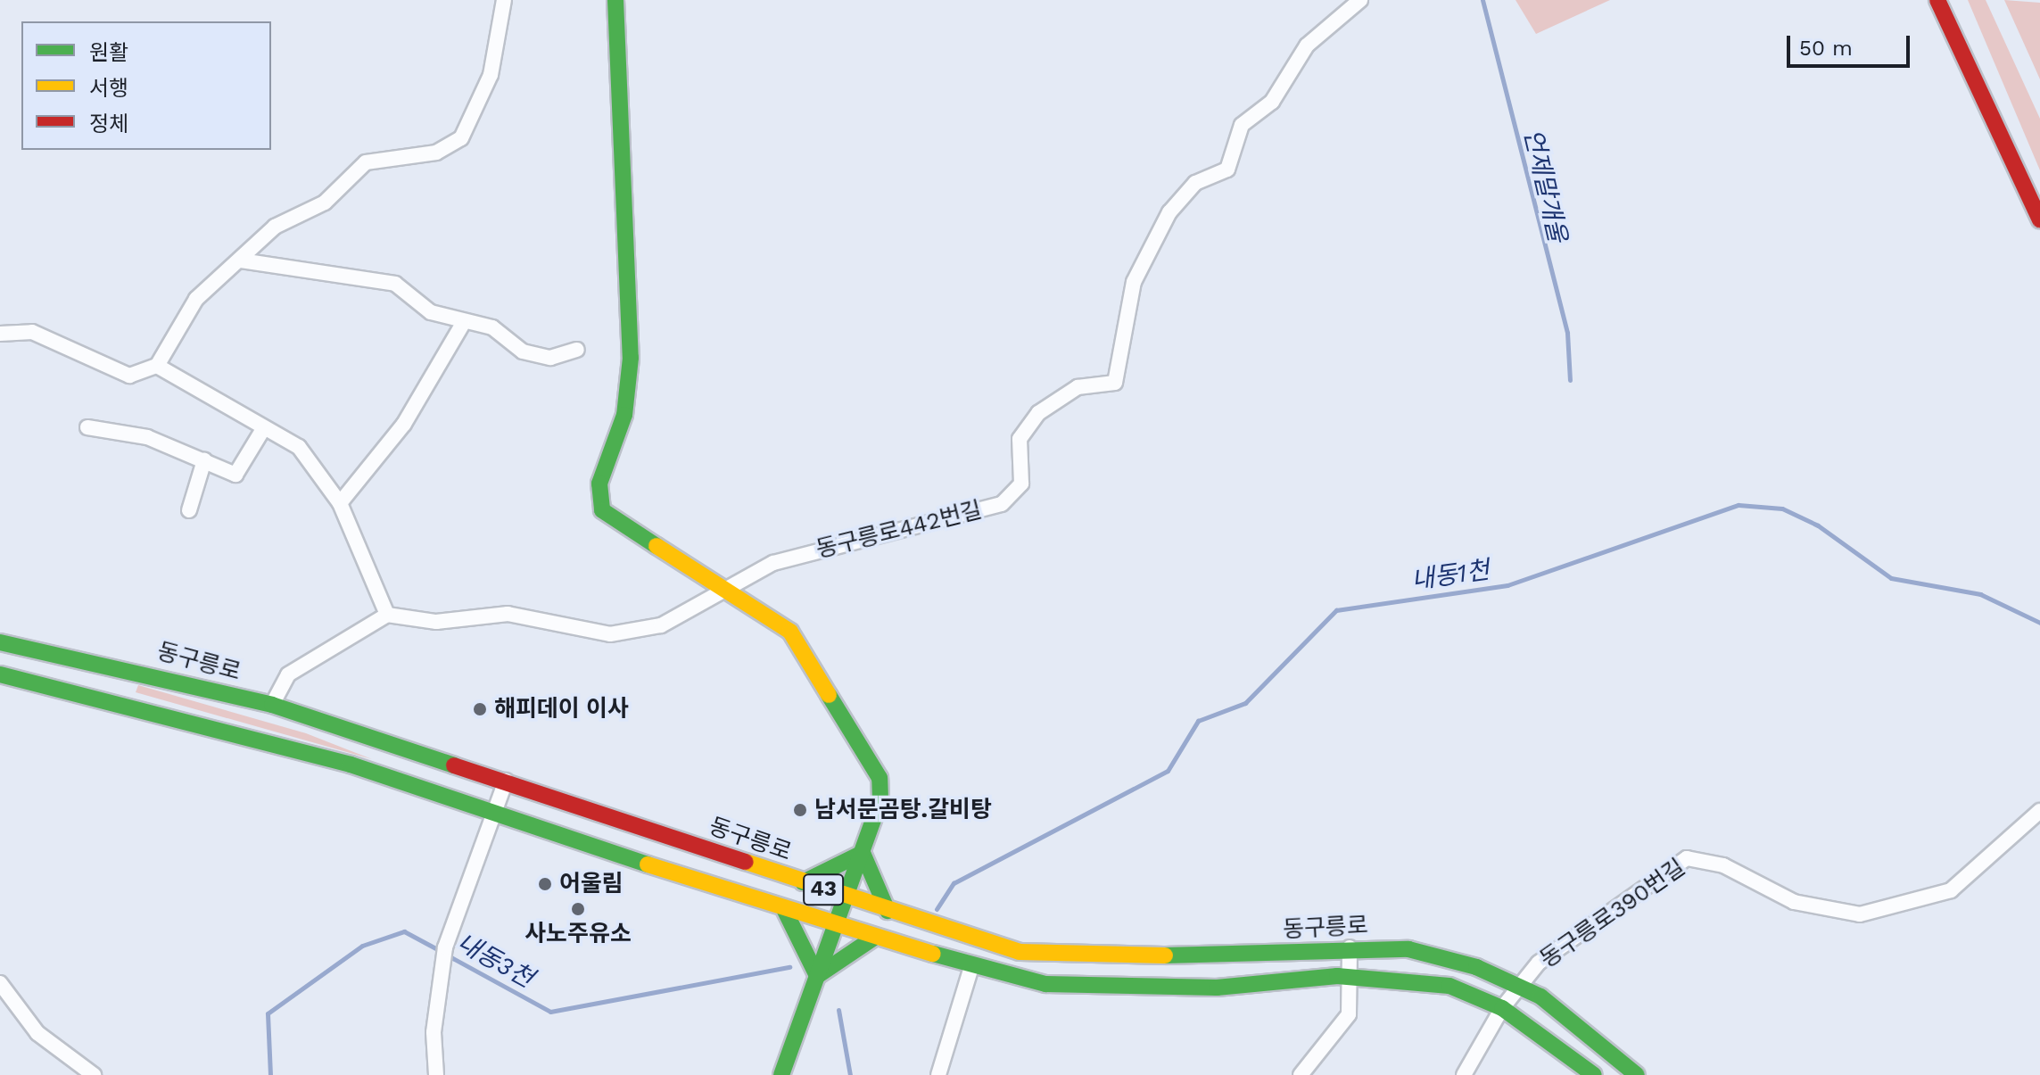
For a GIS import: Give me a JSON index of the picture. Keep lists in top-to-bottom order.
{
  "streets": {
    "main road": ["동구릉로", "43"],
    "street": ["동구릉로442번길", "동구릉로390번길"]
  },
  "crossings": [
    ["동구릉로", "동구릉로390번길"]
  ],
  "water": ["언제말개울", "내동1천", "내동3천"],
  "places": [
    "해피데이 이사",
    "남서문곰탕.갈비탕",
    "어울림",
    "사노주유소"
  ],
  "legend": ["원활", "서행", "정체"],
  "scale_bar": "50 m"
}
